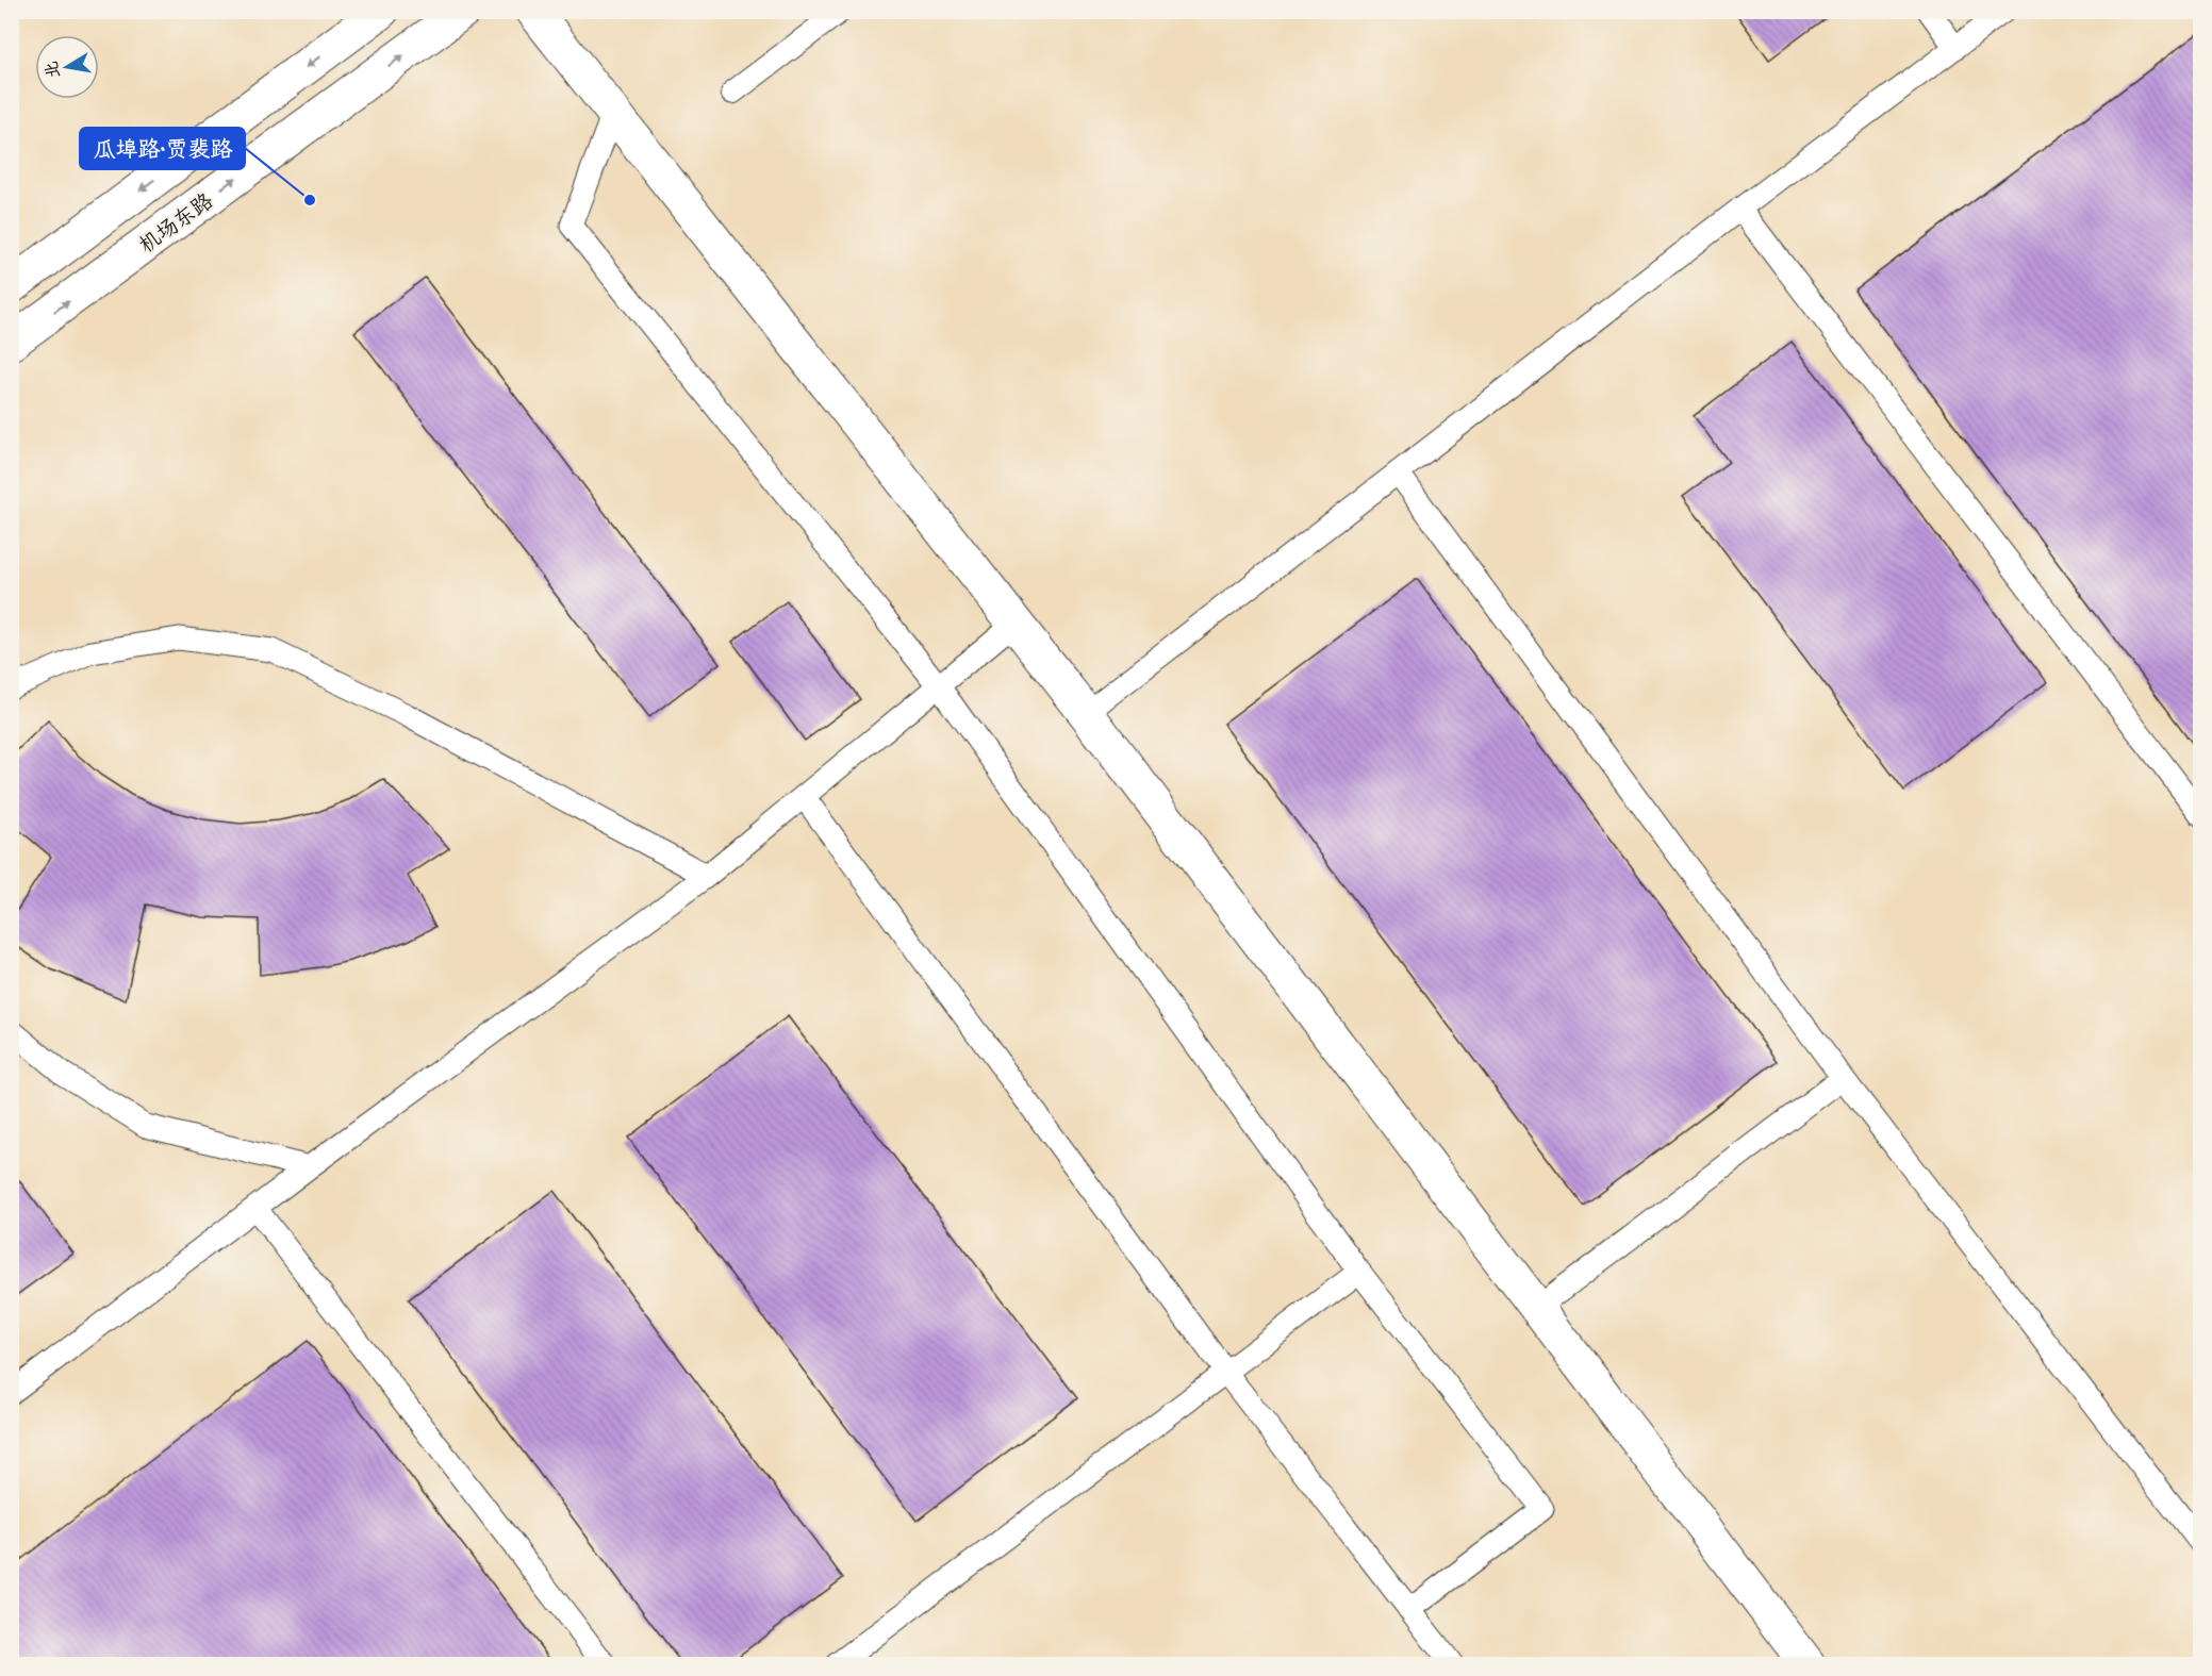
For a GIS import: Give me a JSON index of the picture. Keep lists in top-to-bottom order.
{
  "streets": {
    "street": ["机场东路"]
  },
  "places": ["瓜埠路·贾裴路"],
  "north": "left"
}
